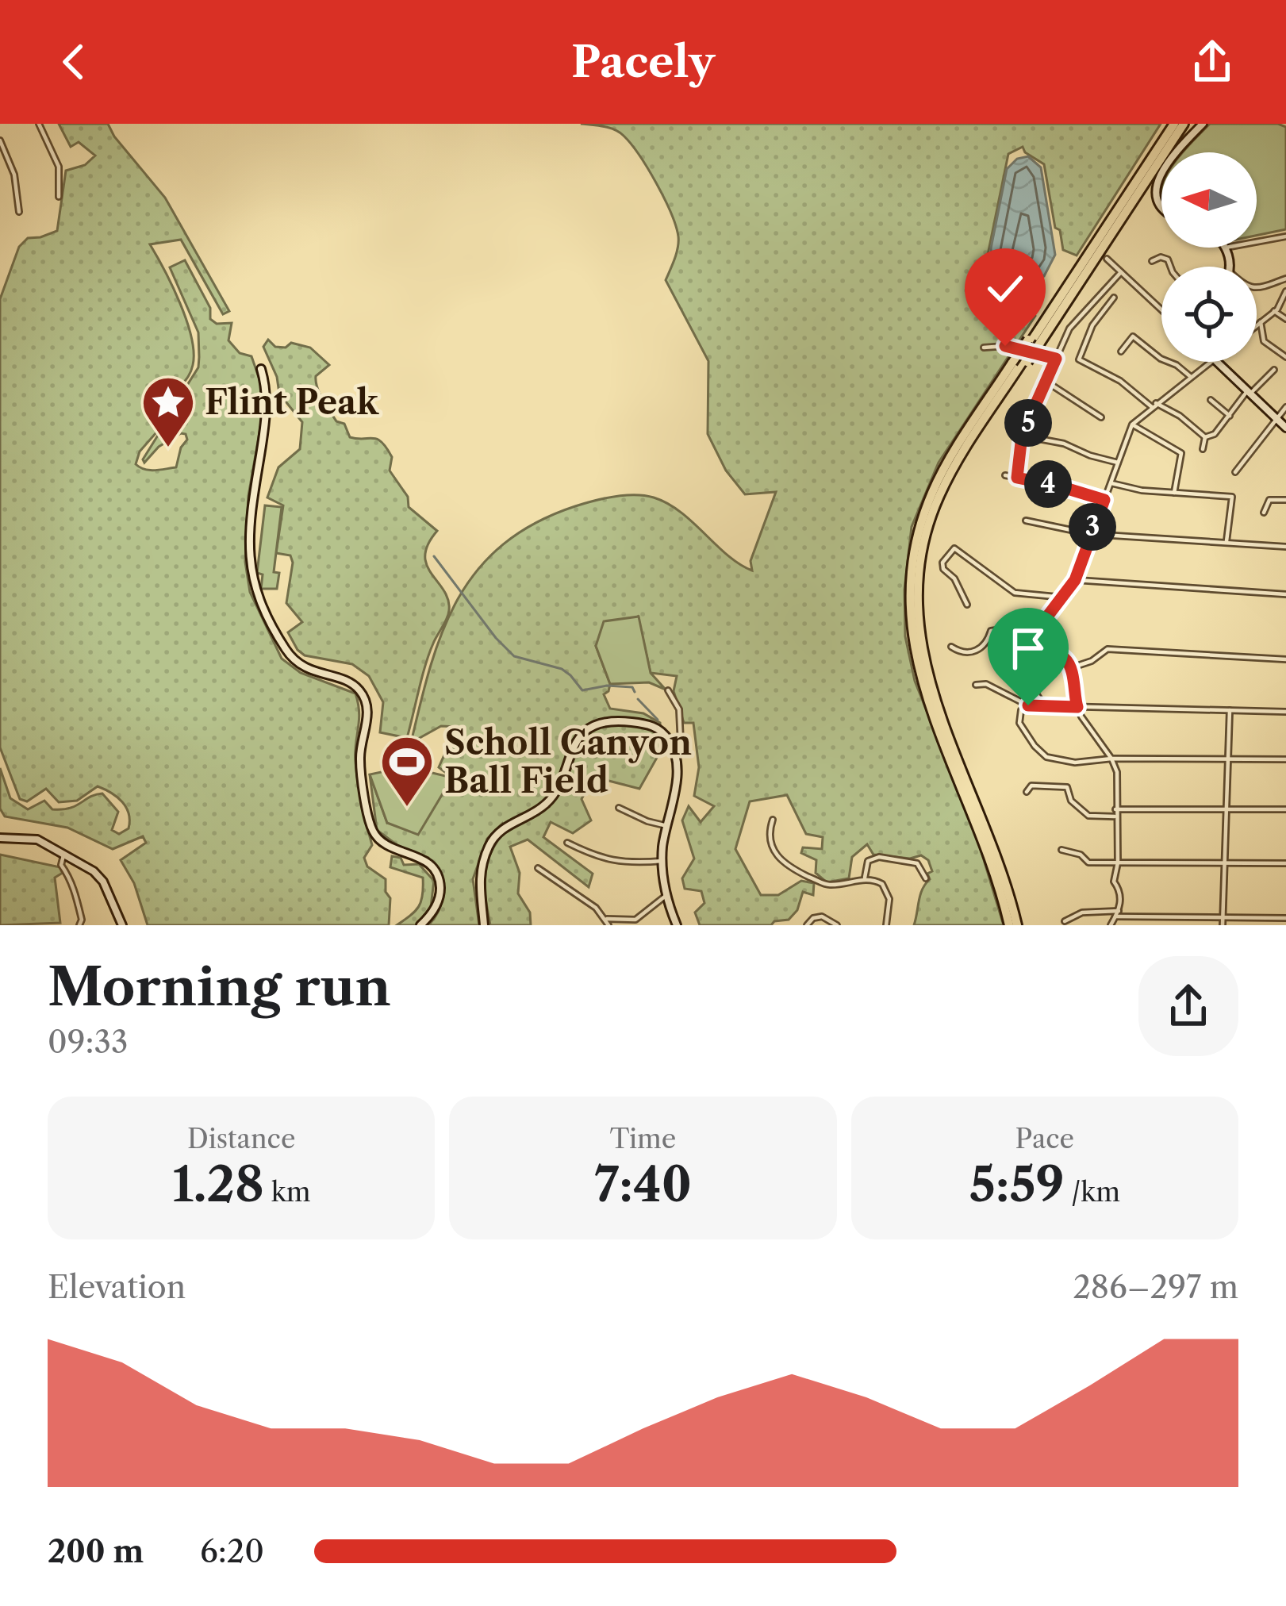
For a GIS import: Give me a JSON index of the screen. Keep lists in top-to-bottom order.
{
  "places": {
    "place": ["Flint Peak"],
    "sports": ["Scholl Canyon Ball Field"]
  },
  "north": "left",
  "page": {
    "header": "Pacely",
    "pins": ["5", "4", "3"],
    "heading": ["Morning run", "09:33"],
    "stats": [
      ["Distance", "1.28 km"],
      ["Time", "7:40"],
      ["Pace", "5:59 /km"]
    ],
    "chart": ["Elevation", "286–297 m"],
    "list": [
      {
        "name": "200 m",
        "note": "6:20"
      }
    ]
  }
}
